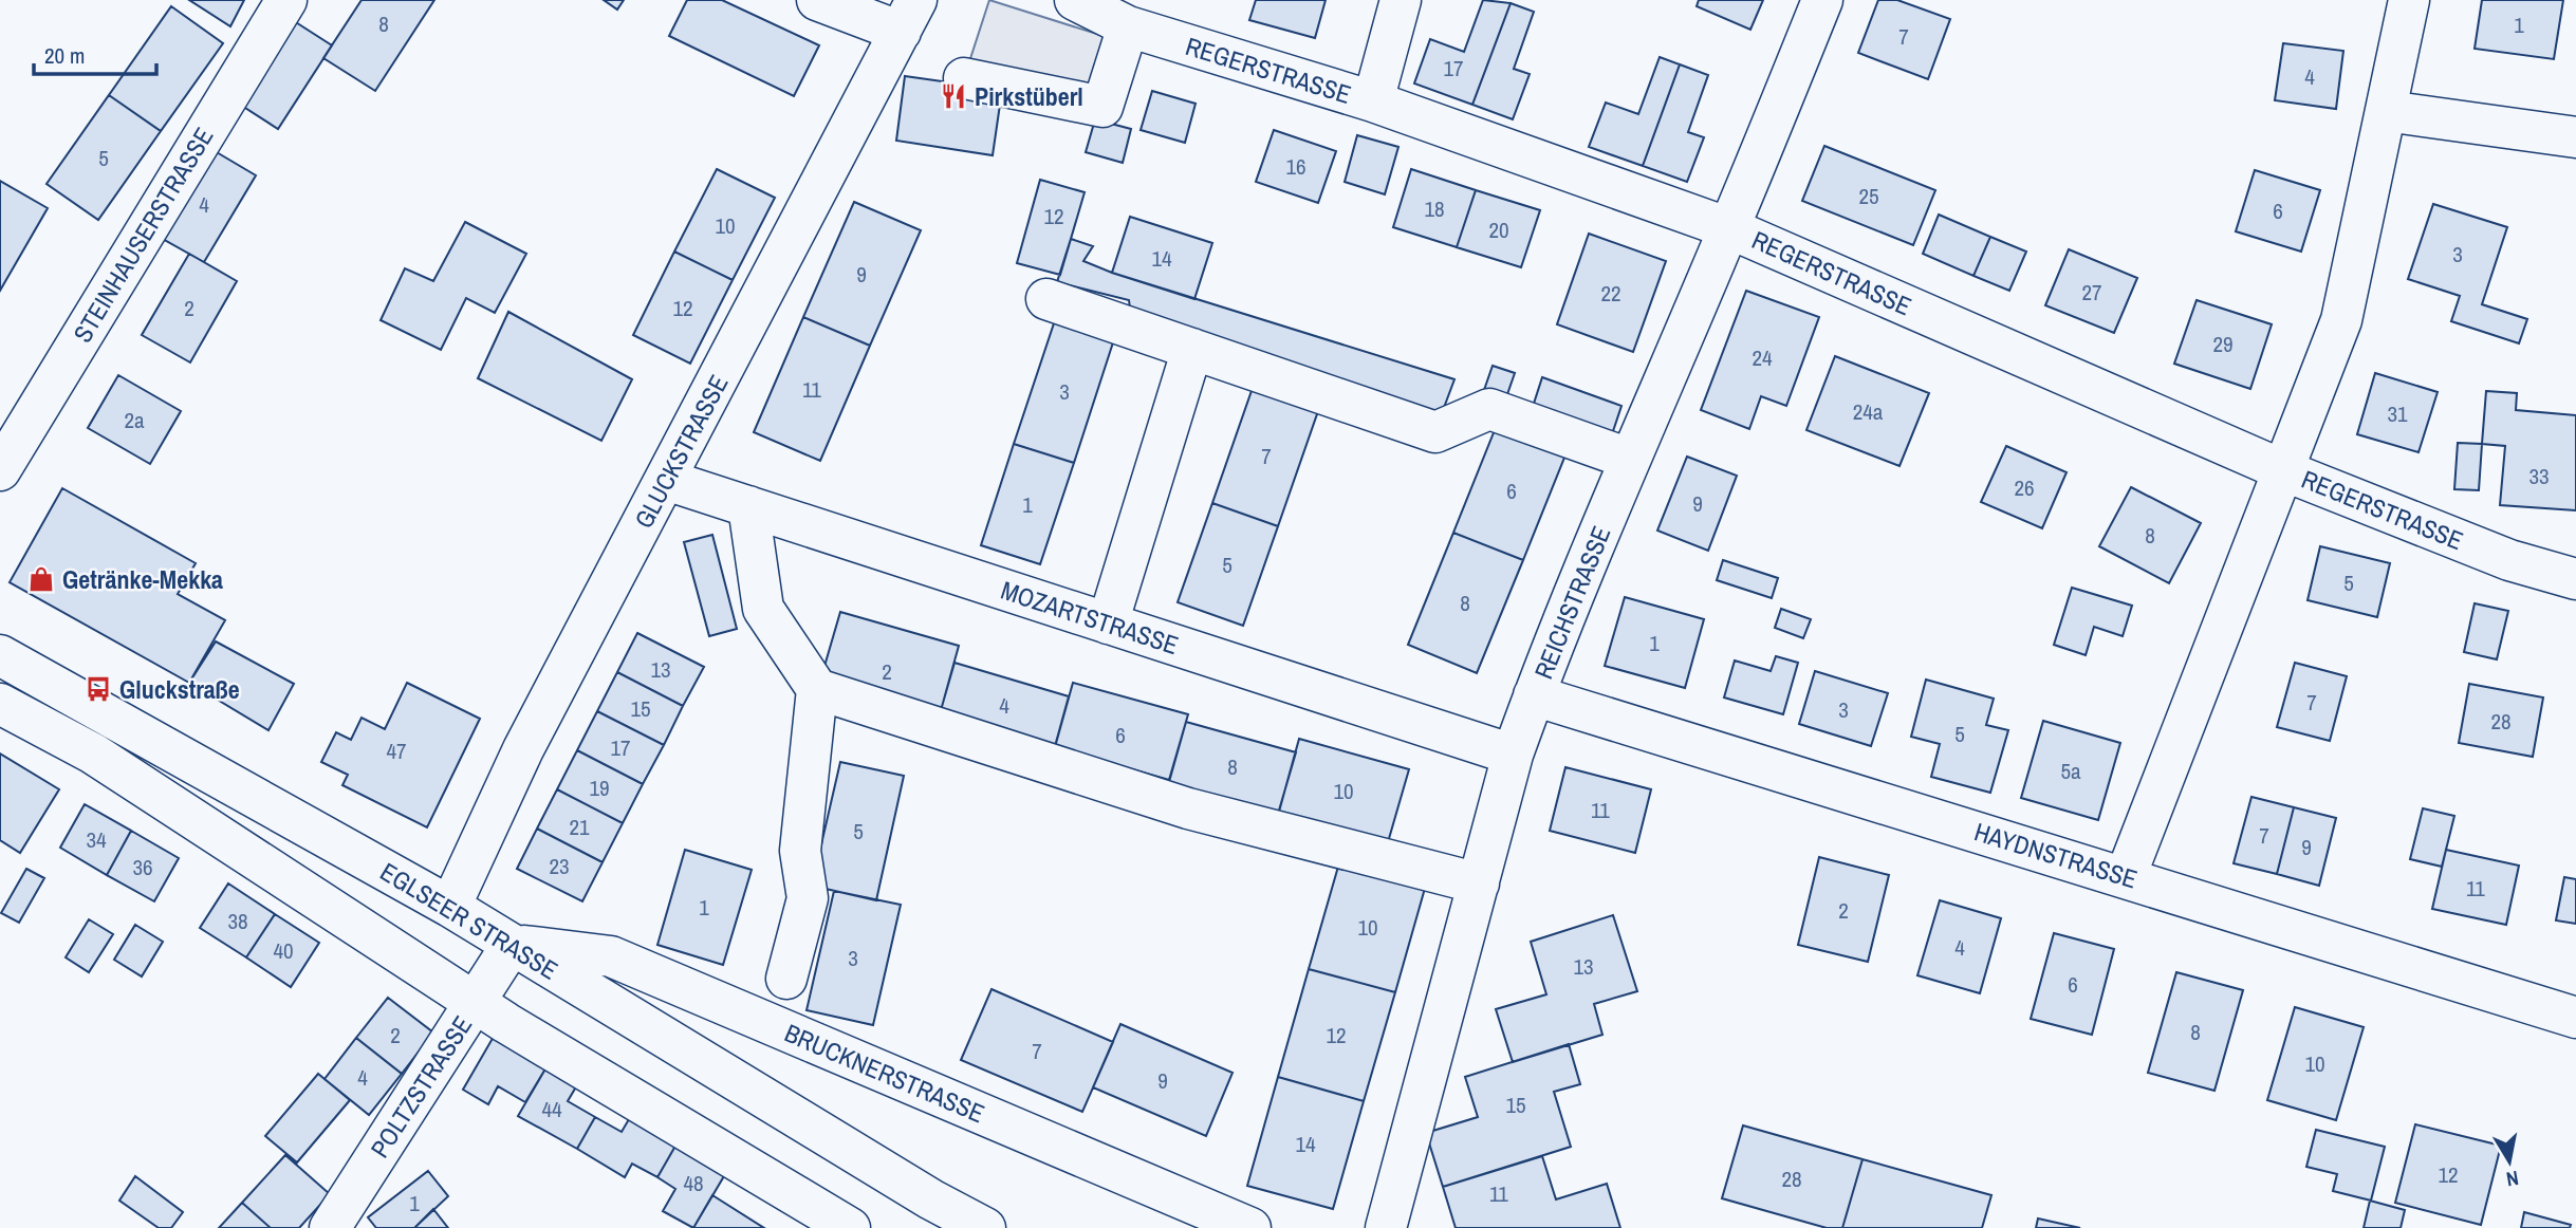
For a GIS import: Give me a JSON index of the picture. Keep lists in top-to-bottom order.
{
  "streets": {
    "street": [
      "REGERSTRASSE",
      "STEINHAUSERSTRASSE",
      "GLUCKSTRASSE",
      "REICHSTRASSE",
      "MOZARTSTRASSE",
      "HAYDNSTRASSE",
      "EGLSEER STRASSE",
      "BRUCKNERSTRASSE",
      "POLTZSTRASSE"
    ]
  },
  "crossings": [
    ["REGERSTRASSE", "REICHSTRASSE"],
    ["GLUCKSTRASSE", "MOZARTSTRASSE"],
    ["GLUCKSTRASSE", "EGLSEER STRASSE"],
    ["REICHSTRASSE", "MOZARTSTRASSE"],
    ["REICHSTRASSE", "HAYDNSTRASSE"],
    ["EGLSEER STRASSE", "BRUCKNERSTRASSE"],
    ["EGLSEER STRASSE", "POLTZSTRASSE"],
    ["BRUCKNERSTRASSE", "POLTZSTRASSE"]
  ],
  "places": {
    "restaurant": ["Pirkstüberl"],
    "shop": ["Getränke-Mekka"],
    "bus stop": ["Gluckstraße"]
  },
  "house_numbers": [
    "8",
    "1",
    "7",
    "17",
    "4",
    "5",
    "16",
    "25",
    "4",
    "18",
    "6",
    "12",
    "10",
    "20",
    "3",
    "14",
    "9",
    "27",
    "22",
    "2",
    "12",
    "29",
    "24",
    "11",
    "3",
    "24a",
    "31",
    "2a",
    "7",
    "33",
    "26",
    "6",
    "9",
    "1",
    "8",
    "5",
    "5",
    "8",
    "1",
    "13",
    "2",
    "7",
    "4",
    "15",
    "3",
    "28",
    "5",
    "6",
    "17",
    "47",
    "8",
    "5a",
    "19",
    "10",
    "11",
    "21",
    "5",
    "7",
    "34",
    "9",
    "23",
    "36",
    "11",
    "1",
    "2",
    "38",
    "10",
    "4",
    "40",
    "3",
    "13",
    "6",
    "8",
    "2",
    "12",
    "7",
    "10",
    "4",
    "9",
    "15",
    "44",
    "14",
    "12",
    "28",
    "48",
    "11",
    "1"
  ],
  "scale_bar": "20 m",
  "north": "bottom"
}
